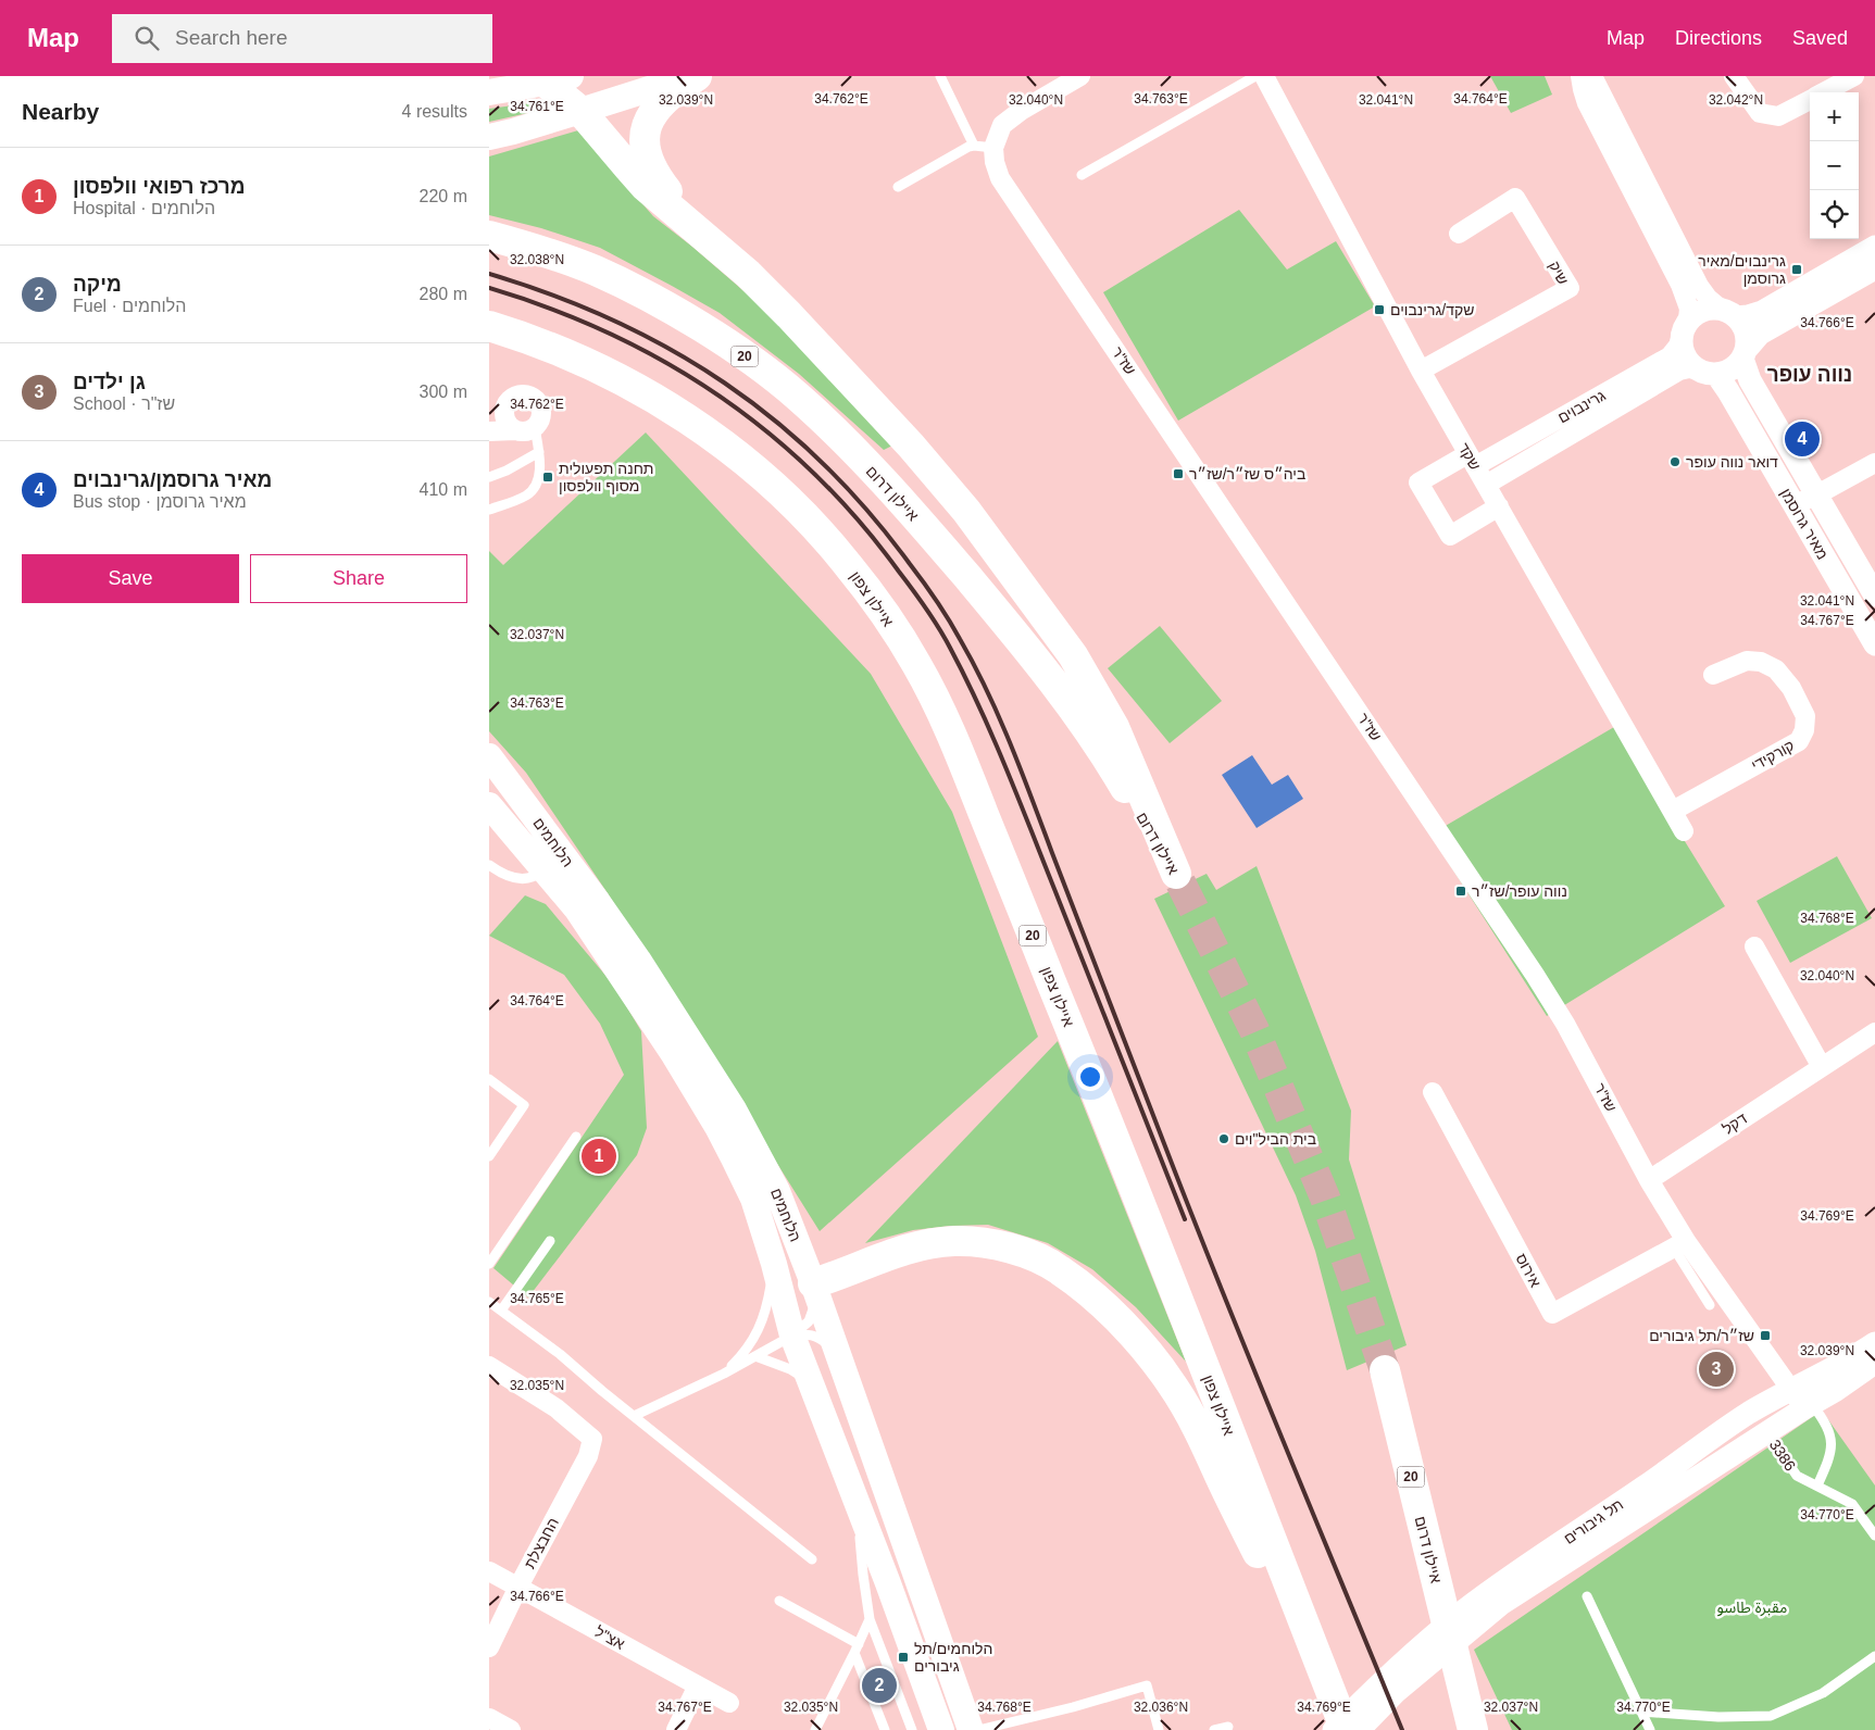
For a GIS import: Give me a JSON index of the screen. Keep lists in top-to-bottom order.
{
  "streets": {
    "highway": ["20", "איילון דרום", "איילון צפון"],
    "main road": ["הלוחמים"],
    "street": [
      "שיק",
      "שז\"ר",
      "גרינבוים",
      "שקד",
      "מאיר גרוסמן",
      "קורקידי",
      "דקל",
      "אירוס",
      "תל גיבורים",
      "החבצלת",
      "אצ\"ל"
    ],
    "lane": ["3386"]
  },
  "crossings": [
    ["שיק", "שקד"],
    ["שז\"ר", "דקל"],
    ["שז\"ר", "אירוס"],
    ["שז\"ר", "תל גיבורים"],
    ["גרינבוים", "שקד"],
    ["גרינבוים", "מאיר גרוסמן"],
    ["שקד", "קורקידי"],
    ["3386", "תל גיבורים"],
    ["החבצלת", "אצ\"ל"]
  ],
  "districts": ["נווה עופר"],
  "parks": ["مقبرة طاسو"],
  "places": {
    "transit": [
      "גרינבוים/מאיר גרוסמן",
      "שקד/גרינבוים",
      "ביה״ס שז״ר/שז״ר",
      "תחנה תפעולית מסוף וולפסון",
      "נווה עופר/שז״ר",
      "שז״ר/תל גיבורים",
      "הלוחמים/תל גיבורים"
    ],
    "other": ["דואר נווה עופר", "בית הביל\"וים"]
  },
  "page": {
    "header": "Map",
    "search": "Search here",
    "nav": ["Map", "Directions", "Saved"],
    "heading": ["Nearby", "4 results"],
    "map_buttons": ["+", "−"],
    "list": [
      {
        "mark": "1",
        "name": "מרכז רפואי וולפסון",
        "note": "Hospital · הלוחמים",
        "value": "220 m"
      },
      {
        "mark": "2",
        "name": "מיקה",
        "note": "Fuel · הלוחמים",
        "value": "280 m"
      },
      {
        "mark": "3",
        "name": "גן ילדים",
        "note": "School · שז\"ר",
        "value": "300 m"
      },
      {
        "mark": "4",
        "name": "מאיר גרוסמן/גרינבוים",
        "note": "Bus stop · מאיר גרוסמן",
        "value": "410 m"
      }
    ],
    "pins": [
      "4",
      "1",
      "3",
      "2"
    ],
    "buttons": ["Save", "Share"]
  },
  "coordinates": [
    "34.762°E",
    "34.763°E",
    "34.764°E",
    "32.039°N",
    "32.040°N",
    "32.041°N",
    "32.042°N",
    "34.761°E",
    "32.038°N",
    "34.766°E",
    "34.767°E",
    "32.037°N",
    "34.768°E",
    "34.769°E",
    "34.765°E",
    "32.035°N",
    "34.770°E",
    "32.036°N"
  ]
}
